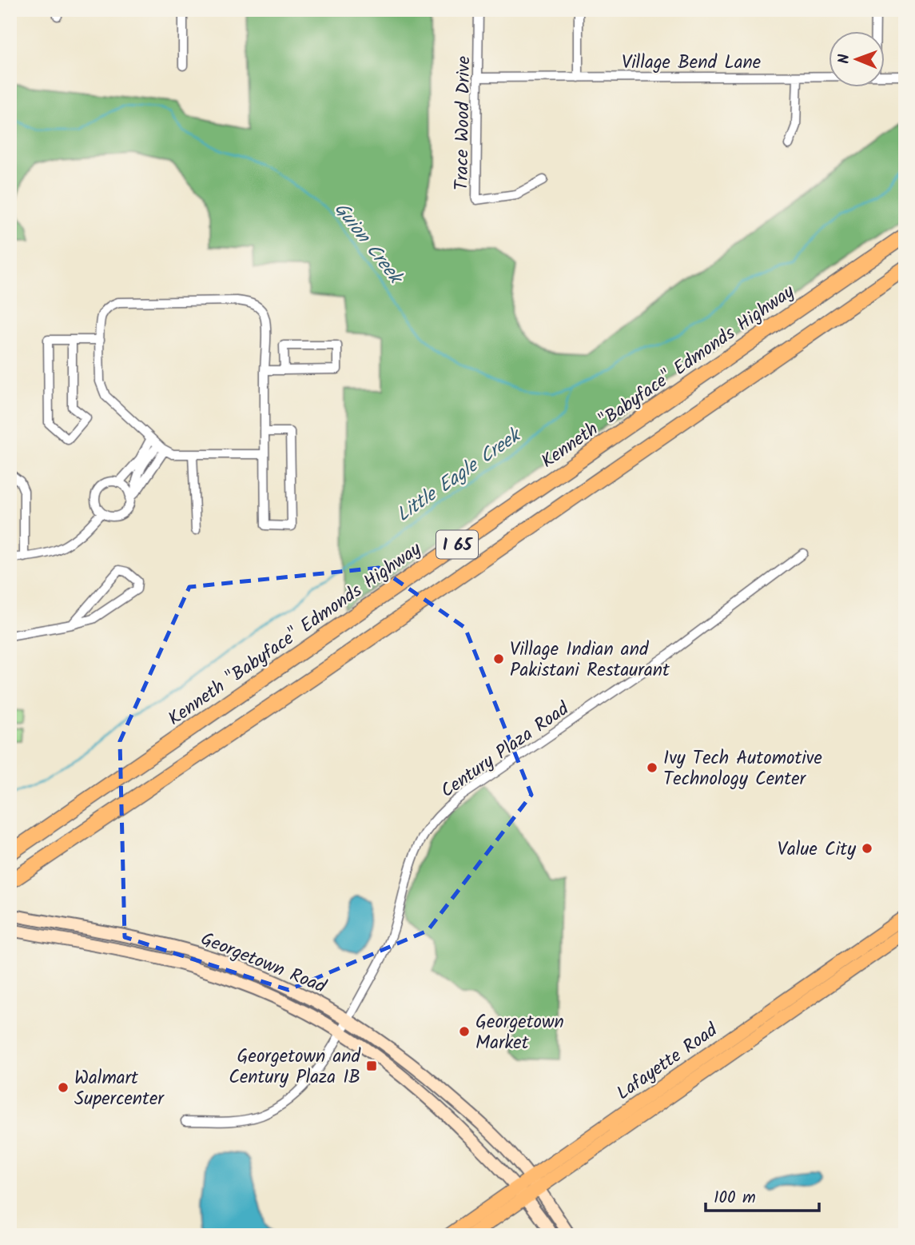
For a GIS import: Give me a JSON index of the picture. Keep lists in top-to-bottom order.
{
  "streets": {
    "highway": ["Kenneth \"Babyface\" Edmonds Highway", "I 65"],
    "main road": ["Georgetown Road", "Lafayette Road"],
    "street": ["Village Bend Lane", "Trace Wood Drive", "Century Plaza Road"]
  },
  "crossings": [
    ["Village Bend Lane", "Trace Wood Drive"],
    ["Century Plaza Road", "Georgetown Road"],
    ["Georgetown Road", "Lafayette Road"]
  ],
  "water": ["Guion Creek", "Little Eagle Creek"],
  "places": {
    "other": [
      "Village Indian and Pakistani Restaurant",
      "Ivy Tech Automotive Technology Center",
      "Value City",
      "Georgetown Market",
      "Walmart Supercenter"
    ],
    "transit": ["Georgetown and Century Plaza IB"]
  },
  "scale_bar": "100 m",
  "north": "left"
}
